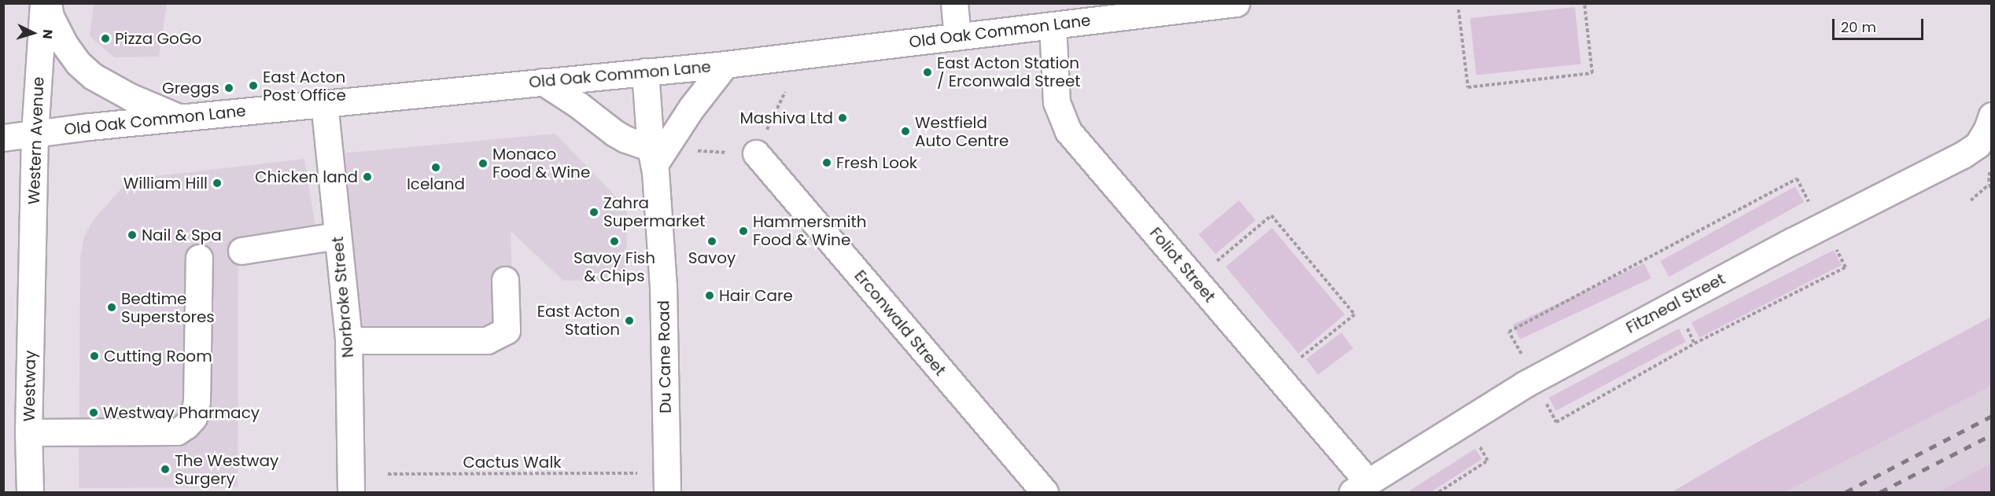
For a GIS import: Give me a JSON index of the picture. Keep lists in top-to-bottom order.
{
  "streets": {
    "main road": [
      "Old Oak Common Lane",
      "Western Avenue",
      "Foliot Street",
      "Norbroke Street",
      "Fitzneal Street",
      "Erconwald Street",
      "Du Cane Road",
      "Westway"
    ],
    "path": ["Cactus Walk"]
  },
  "crossings": [
    ["Old Oak Common Lane", "Western Avenue"],
    ["Old Oak Common Lane", "Foliot Street"],
    ["Old Oak Common Lane", "Norbroke Street"],
    ["Old Oak Common Lane", "Du Cane Road"],
    ["Western Avenue", "Westway"],
    ["Foliot Street", "Fitzneal Street"]
  ],
  "places": [
    "Pizza GoGo",
    "East Acton Station / Erconwald Street",
    "East Acton Post Office",
    "Greggs",
    "Mashiva Ltd",
    "Westfield Auto Centre",
    "Fresh Look",
    "Monaco Food & Wine",
    "Iceland",
    "Chicken land",
    "William Hill",
    "Zahra Supermarket",
    "Hammersmith Food & Wine",
    "Nail & Spa",
    "Savoy Fish & Chips",
    "Savoy",
    "Hair Care",
    "Bedtime Superstores",
    "East Acton Station",
    "Cutting Room",
    "Westway Pharmacy",
    "The Westway Surgery"
  ],
  "scale_bar": "20 m",
  "north": "right"
}
